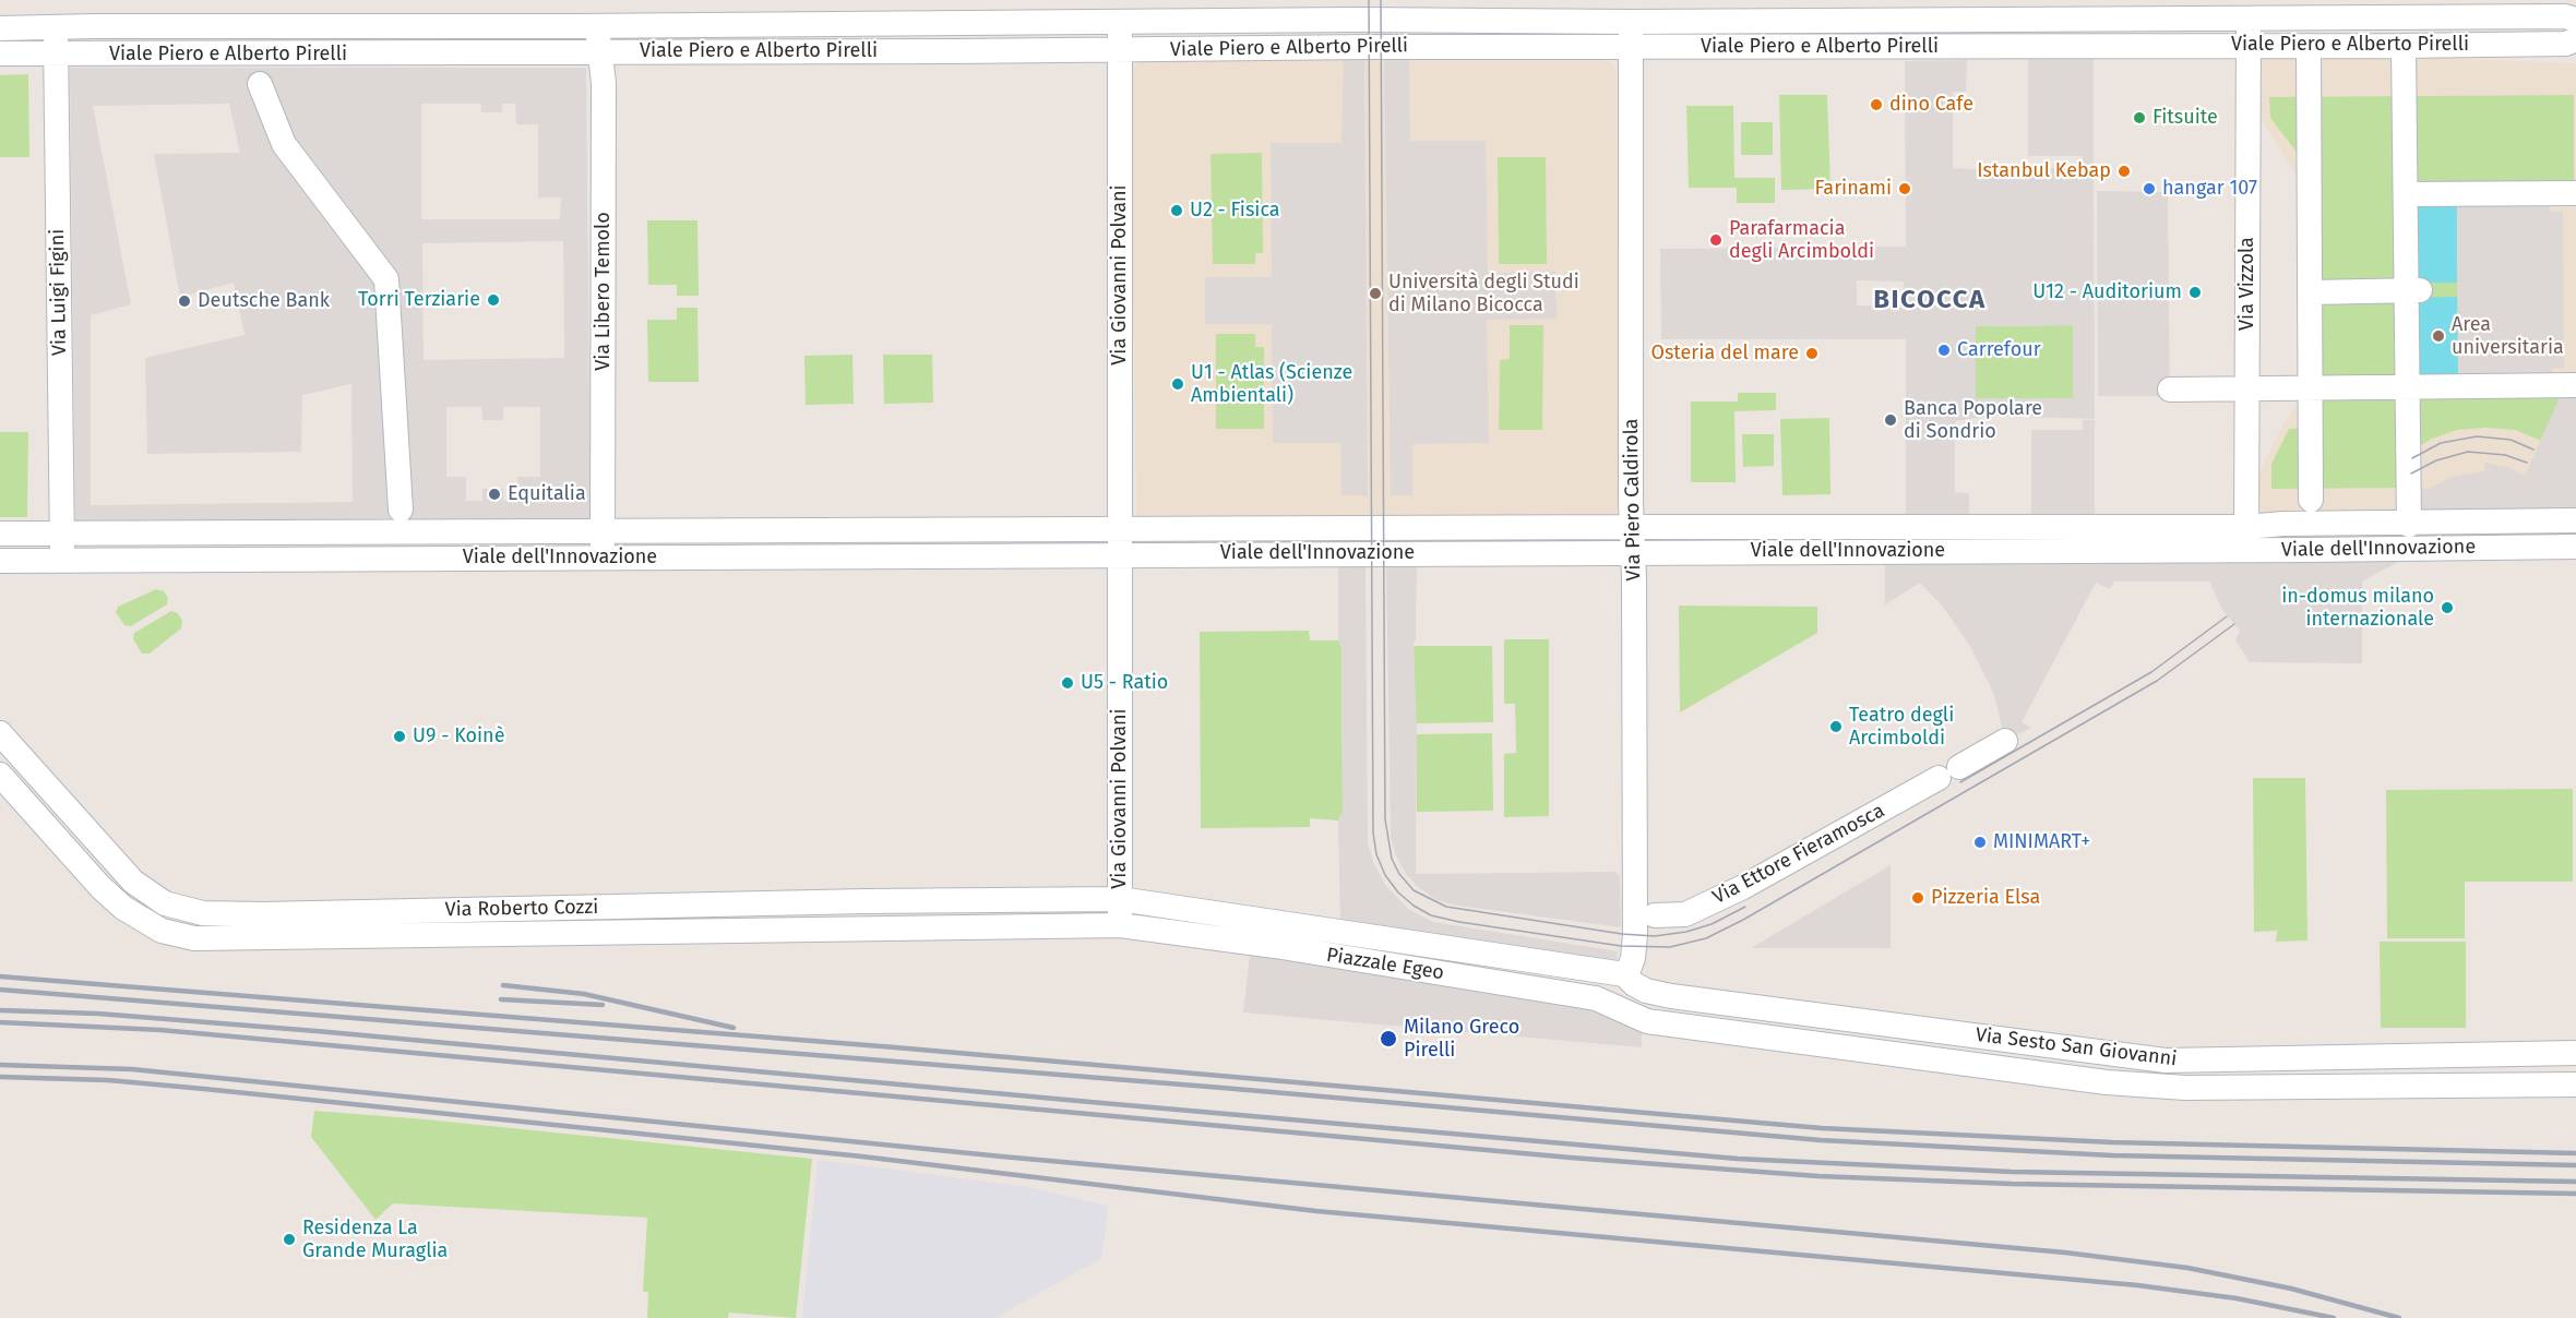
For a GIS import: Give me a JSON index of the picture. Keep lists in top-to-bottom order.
{
  "streets": {
    "street": [
      "Viale Piero e Alberto Pirelli",
      "Via Giovanni Polvani",
      "Via Vizzola",
      "Via Libero Temolo",
      "Via Luigi Figini",
      "Via Piero Caldirola",
      "Viale dell'Innovazione",
      "Via Ettore Fieramosca",
      "Via Roberto Cozzi",
      "Piazzale Egeo",
      "Via Sesto San Giovanni"
    ]
  },
  "crossings": [
    ["Viale Piero e Alberto Pirelli", "Via Giovanni Polvani"],
    ["Viale Piero e Alberto Pirelli", "Via Vizzola"],
    ["Viale Piero e Alberto Pirelli", "Via Libero Temolo"],
    ["Viale Piero e Alberto Pirelli", "Via Luigi Figini"],
    ["Viale Piero e Alberto Pirelli", "Via Piero Caldirola"],
    ["Viale Piero e Alberto Pirelli", "Viale dell'Innovazione"],
    ["Via Giovanni Polvani", "Viale dell'Innovazione"],
    ["Via Giovanni Polvani", "Via Roberto Cozzi"],
    ["Via Giovanni Polvani", "Piazzale Egeo"],
    ["Via Vizzola", "Viale dell'Innovazione"],
    ["Via Libero Temolo", "Viale dell'Innovazione"],
    ["Via Luigi Figini", "Viale dell'Innovazione"],
    ["Via Piero Caldirola", "Viale dell'Innovazione"],
    ["Via Piero Caldirola", "Piazzale Egeo"],
    ["Via Piero Caldirola", "Via Sesto San Giovanni"],
    ["Via Roberto Cozzi", "Piazzale Egeo"],
    ["Piazzale Egeo", "Via Sesto San Giovanni"]
  ],
  "districts": ["BICOCCA"],
  "places": [
    "dino Cafe",
    "Fitsuite",
    "Istanbul Kebap",
    "Farinami",
    "hangar 107",
    "U2 - Fisica",
    "Parafarmacia degli Arcimboldi",
    "U12 - Auditorium",
    "Università degli Studi di Milano Bicocca",
    "Torri Terziarie",
    "Deutsche Bank",
    "Area universitaria",
    "Carrefour",
    "Osteria del mare",
    "U1 - Atlas (Scienze Ambientali)",
    "Banca Popolare di Sondrio",
    "Equitalia",
    "in-domus milano internazionale",
    "U5 - Ratio",
    "Teatro degli Arcimboldi",
    "U9 - Koinè",
    "MINIMART+",
    "Pizzeria Elsa",
    "Milano Greco Pirelli",
    "Residenza La Grande Muraglia"
  ]
}
